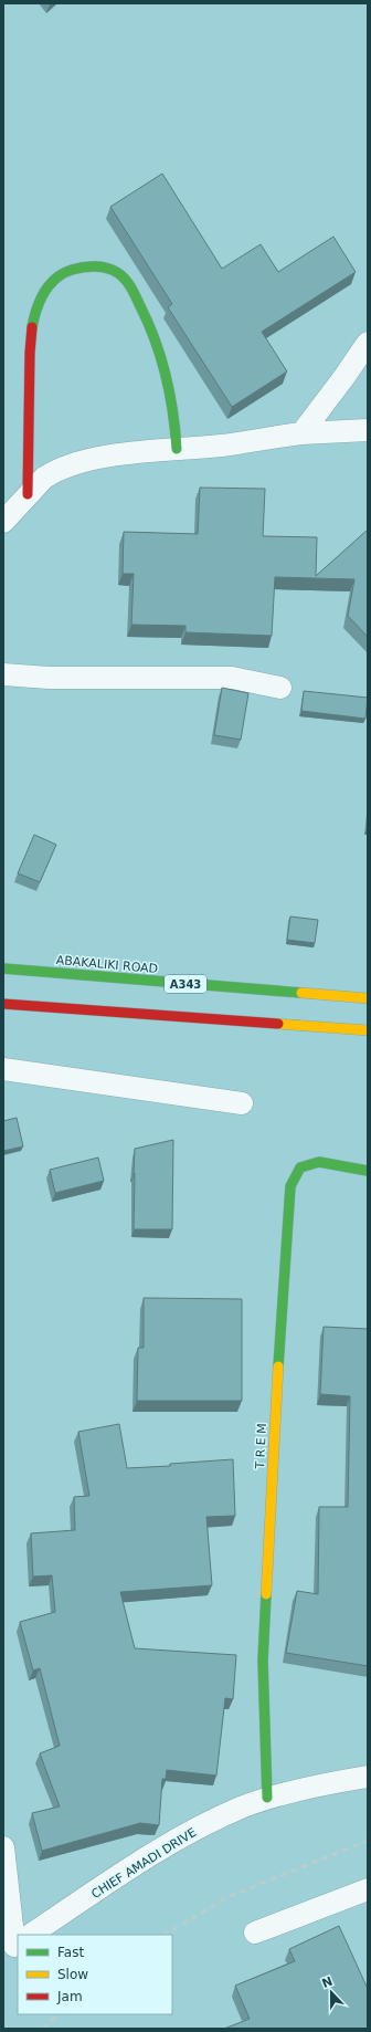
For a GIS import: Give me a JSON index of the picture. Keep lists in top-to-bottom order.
{
  "streets": {
    "main road": ["ABAKALIKI ROAD", "A343", "T R E M"],
    "street": ["CHIEF AMADI DRIVE"]
  },
  "crossings": [
    ["T R E M", "CHIEF AMADI DRIVE"]
  ],
  "legend": ["Fast", "Slow", "Jam"],
  "north": "top"
}
